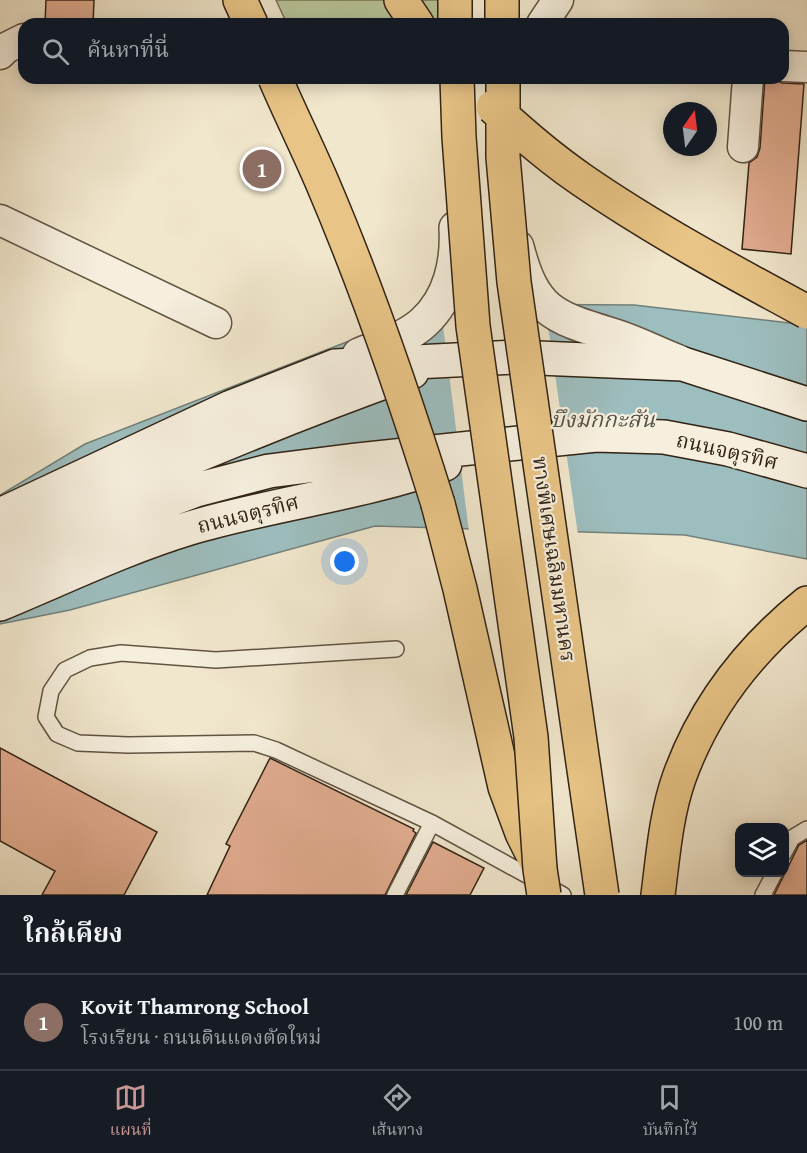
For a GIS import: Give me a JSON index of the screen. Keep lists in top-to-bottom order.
{
  "streets": {
    "highway": ["ทางพิเศษเฉลิมมหานคร"],
    "main road": ["ถนนจตุรทิศ"]
  },
  "water": ["บึงมักกะสัน"],
  "north": "top",
  "page": {
    "search": "ค้นหาที่นี่",
    "pins": "1",
    "heading": "ใกล้เคียง",
    "list": [
      {
        "mark": "1",
        "name": "Kovit Thamrong School",
        "note": "โรงเรียน · ถนนดินแดงตัดใหม่",
        "value": "100 m"
      }
    ],
    "nav": ["แผนที่", "เส้นทาง", "บันทึกไว้"]
  }
}
